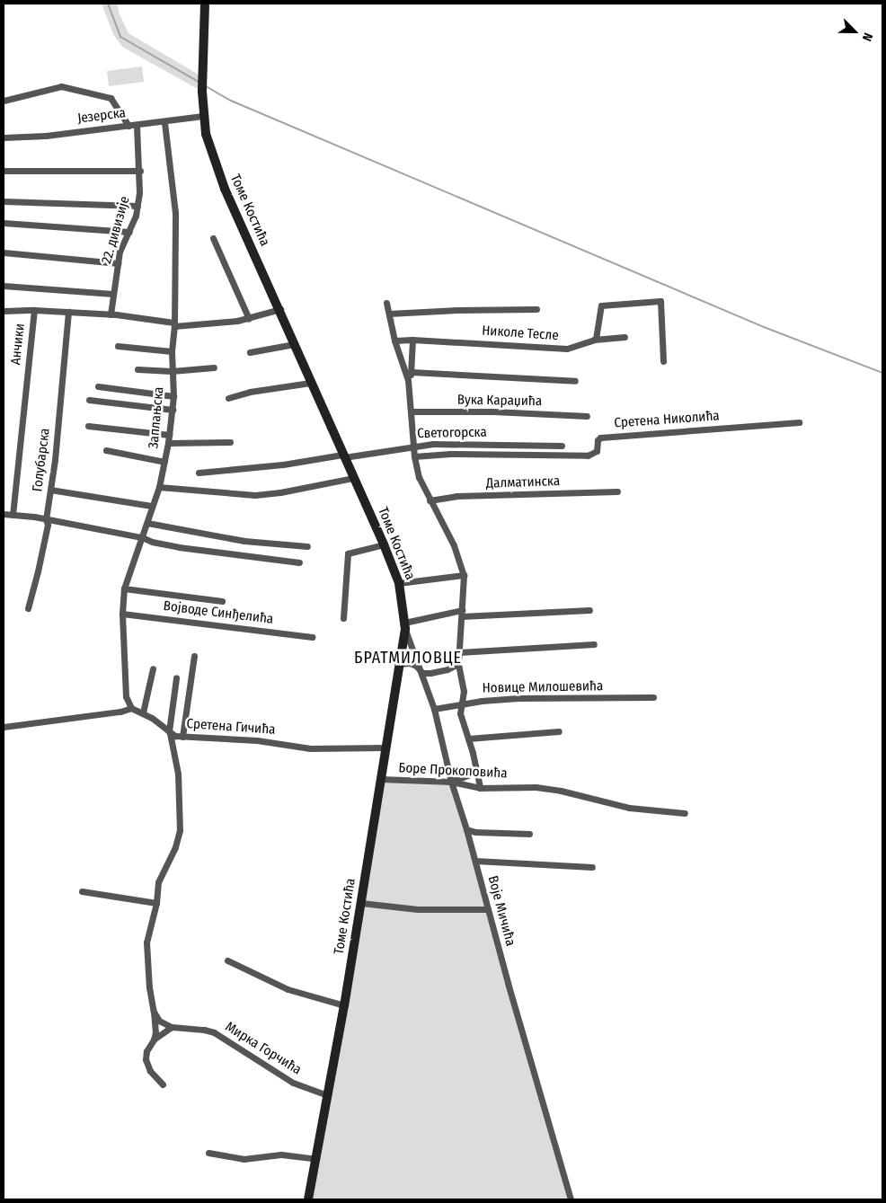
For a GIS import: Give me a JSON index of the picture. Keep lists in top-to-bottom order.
{
  "streets": {
    "street": [
      "Језерска",
      "Томе Костића",
      "22. дивизије",
      "Николе Тесле",
      "Анчики",
      "Вука Караџића",
      "Заплањска",
      "Сретена Николића",
      "Светогорска",
      "Голубарска",
      "Далматинска",
      "Војводе Синђелића",
      "Новице Милошевића",
      "Сретена Гичића",
      "Боре Прокоповића",
      "Воје Мичића",
      "Мирка Горчића"
    ]
  },
  "crossings": [
    ["Језерска", "Томе Костића"],
    ["Језерска", "22. дивизије"],
    ["Језерска", "Заплањска"],
    ["Томе Костића", "Светогорска"],
    ["Томе Костића", "Сретена Гичића"],
    ["Томе Костића", "Боре Прокоповића"],
    ["Томе Костића", "Воје Мичића"],
    ["Томе Костића", "Мирка Горчића"],
    ["Заплањска", "Војводе Синђелића"],
    ["Заплањска", "Сретена Гичића"],
    ["Новице Милошевића", "Воје Мичића"],
    ["Боре Прокоповића", "Воје Мичића"]
  ],
  "districts": ["БРАТМИЛОВЦЕ"],
  "north": "bottom right"
}
